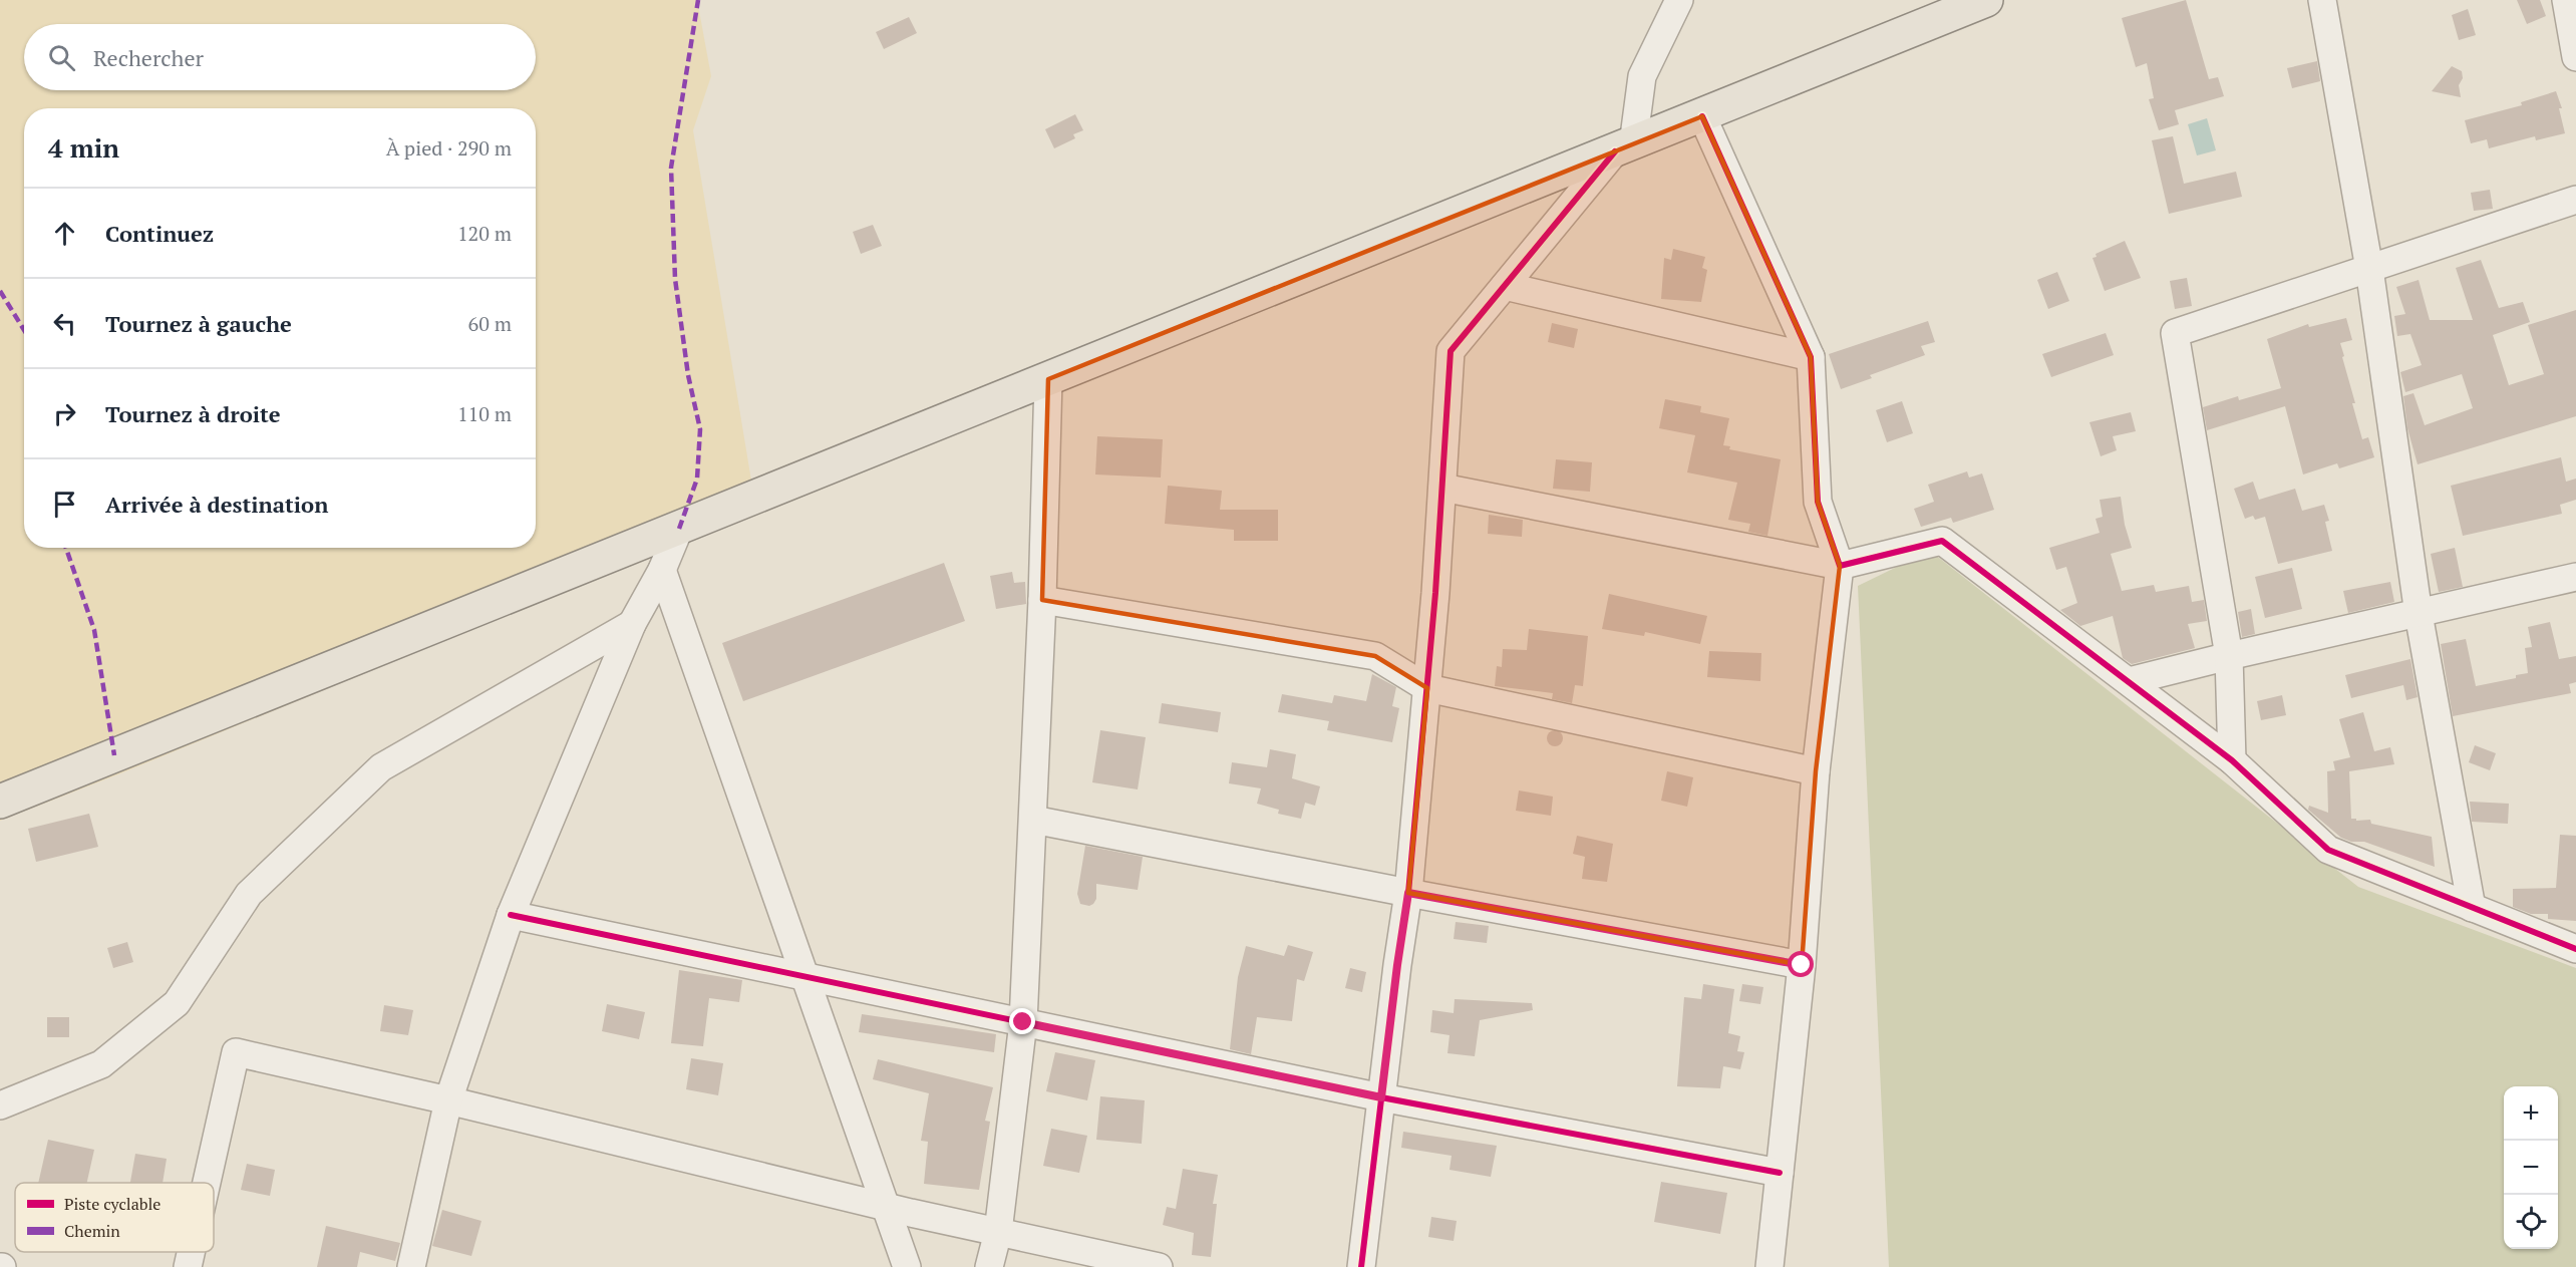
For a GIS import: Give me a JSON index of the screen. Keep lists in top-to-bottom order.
{
  "legend": ["Piste cyclable", "Chemin"],
  "page": {
    "search": "Rechercher",
    "heading": ["4 min", "À pied · 290 m"],
    "list": [
      ["Continuez", "120 m"],
      ["Tournez à gauche", "60 m"],
      ["Tournez à droite", "110 m"],
      "Arrivée à destination"
    ],
    "map_buttons": ["+", "−"]
  }
}
